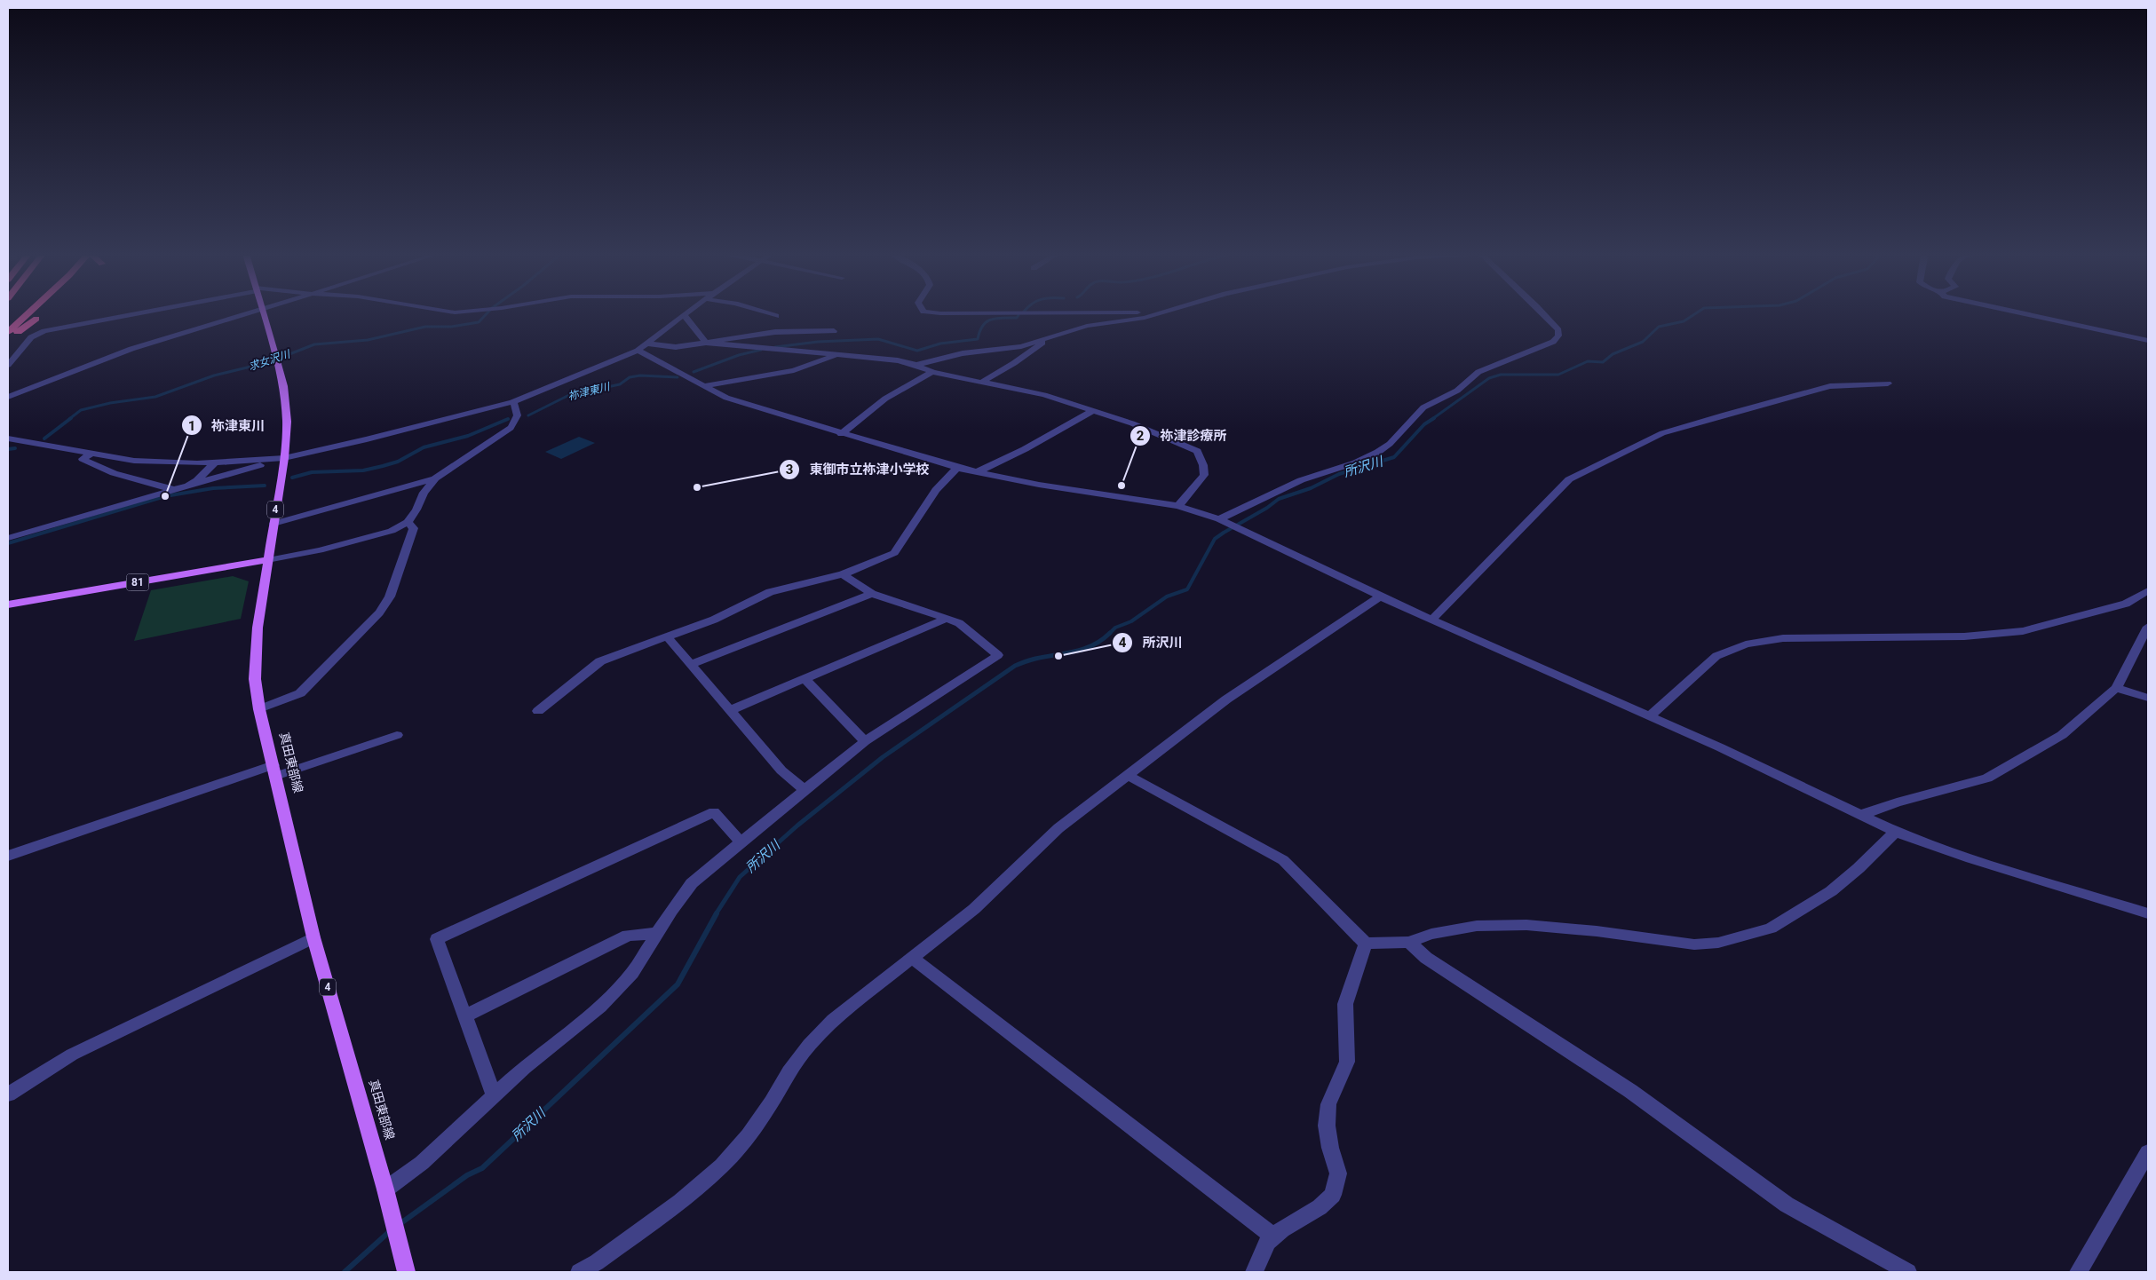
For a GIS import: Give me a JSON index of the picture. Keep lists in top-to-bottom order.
{
  "streets": {
    "main road": ["4", "81", "真田東部線"]
  },
  "crossings": [
    ["81", "真田東部線"]
  ],
  "water": ["求女沢川", "祢津東川", "所沢川"],
  "places": [
    "祢津診療所",
    "東御市立祢津小学校",
    "祢津東川",
    "所沢川"
  ]
}
